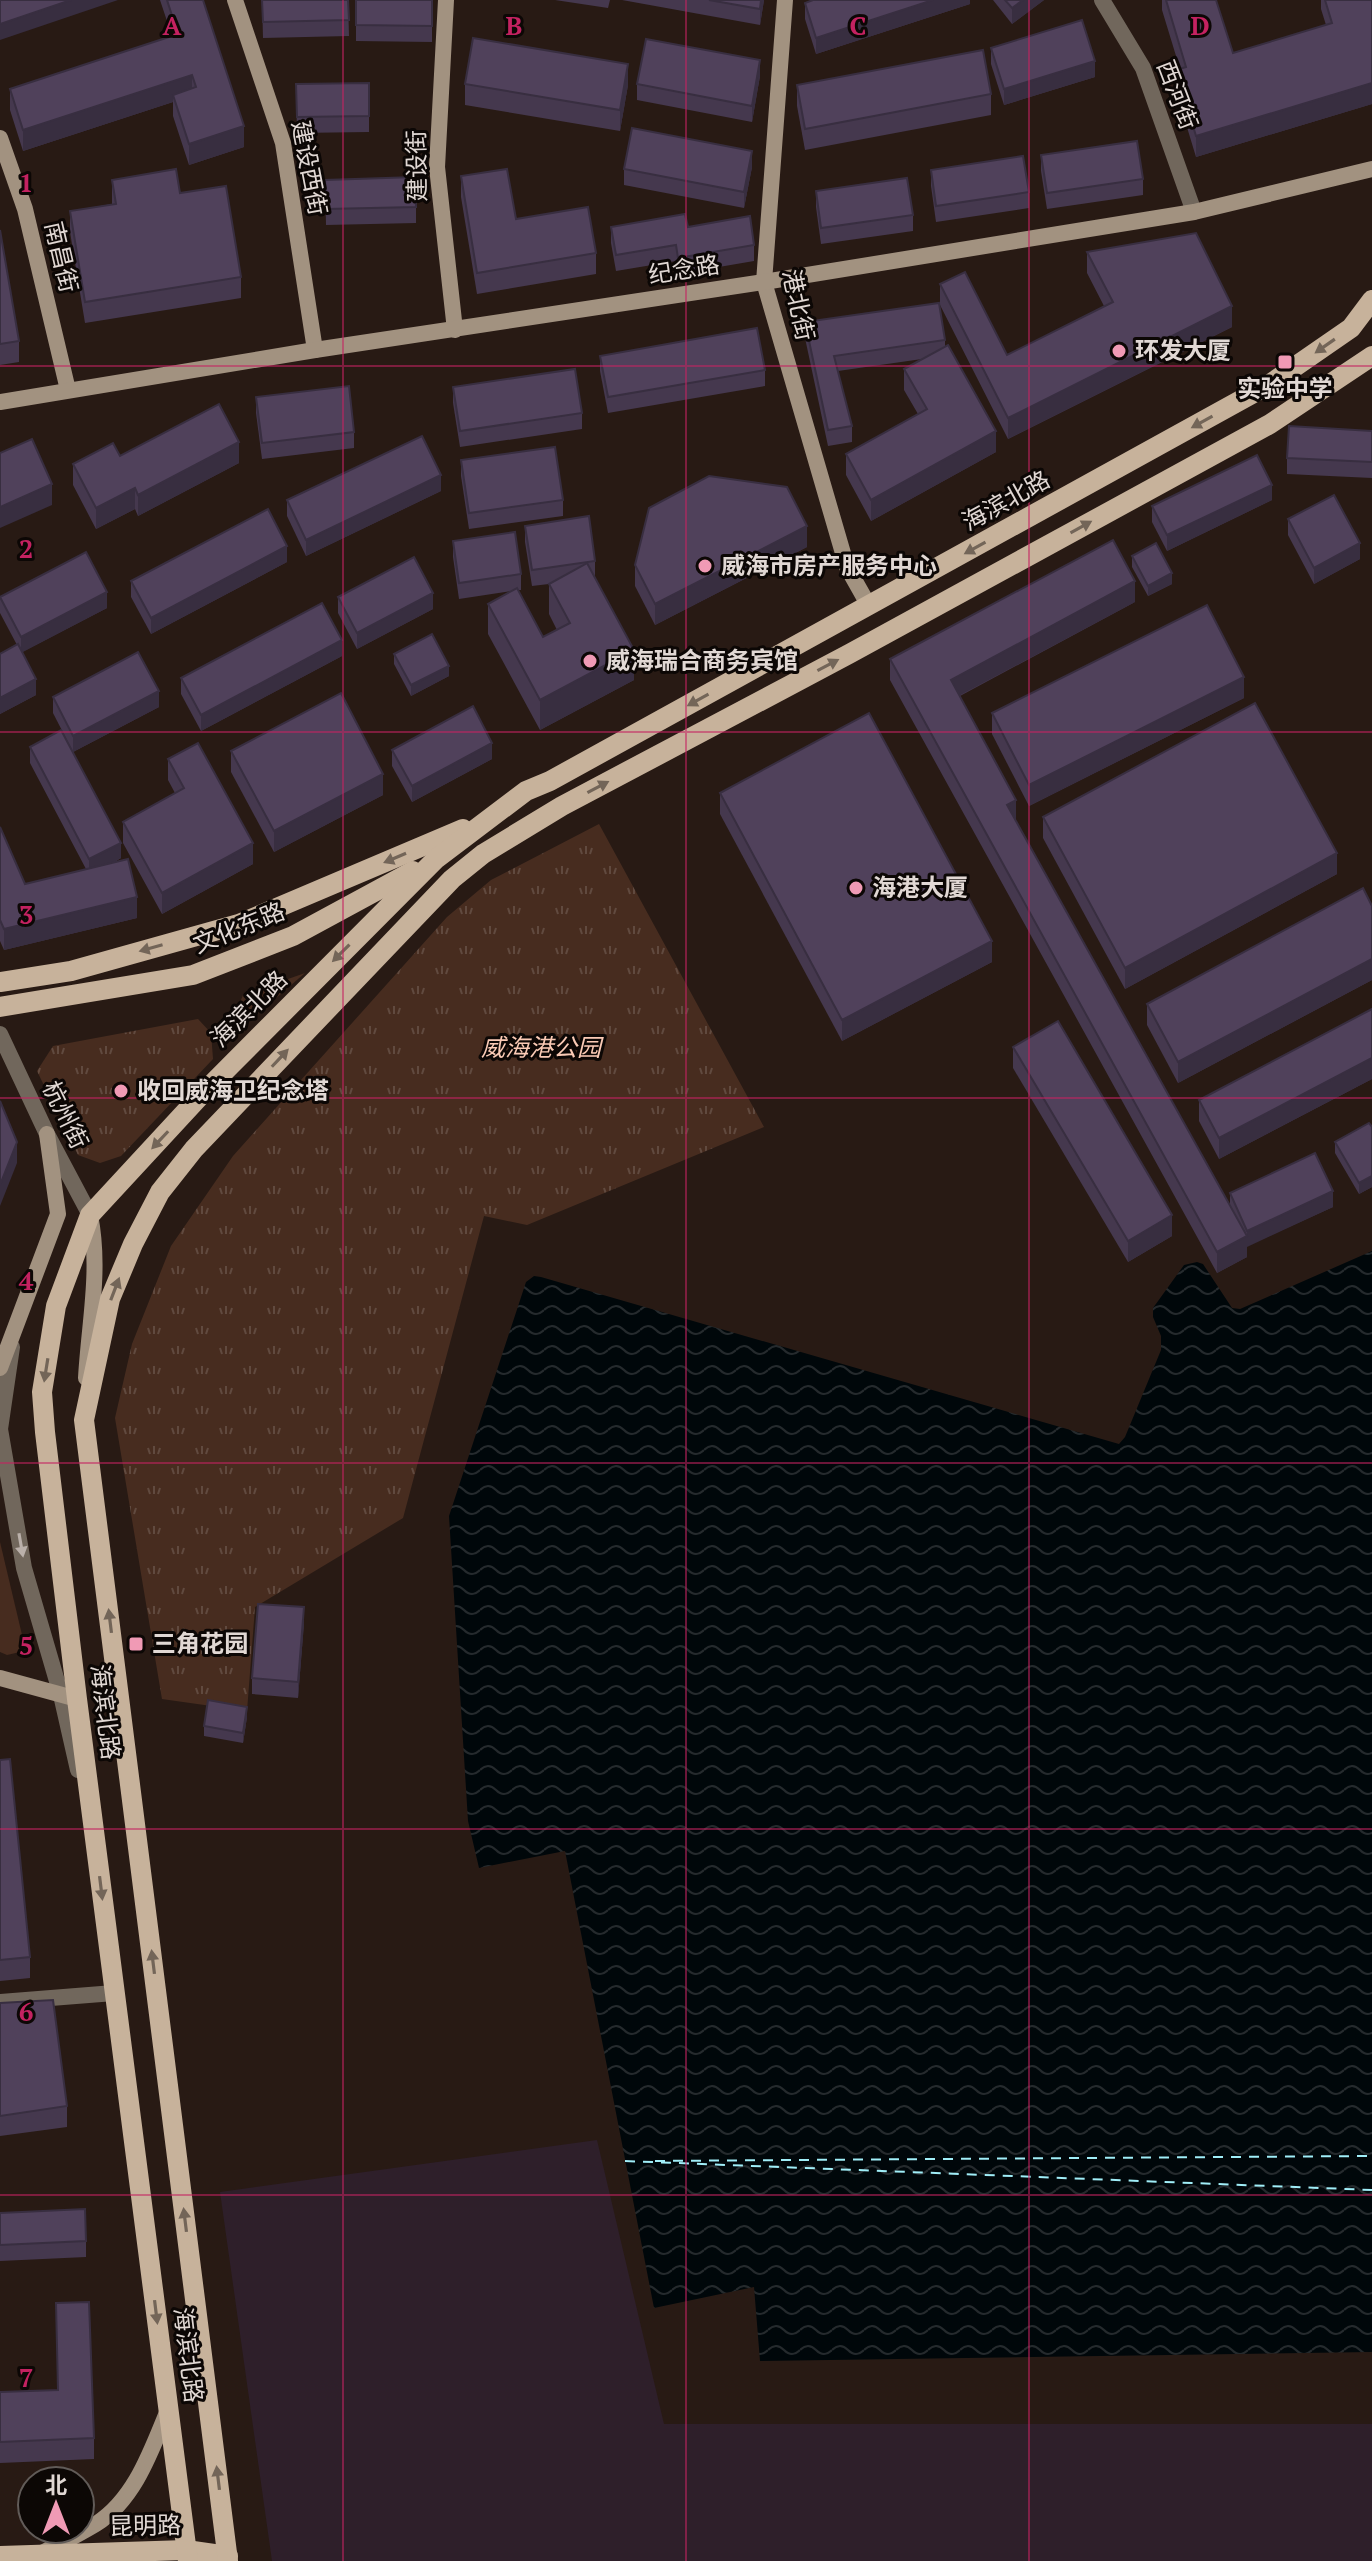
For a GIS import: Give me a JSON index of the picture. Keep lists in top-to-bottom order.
{
  "streets": {
    "main road": ["海滨北路", "文化东路", "昆明路"],
    "street": [
      "西河街",
      "建设街",
      "建设西街",
      "南昌街",
      "纪念路",
      "港北街",
      "杭州街"
    ]
  },
  "crossings": [
    ["西河街", "纪念路"],
    ["建设街", "纪念路"],
    ["建设西街", "纪念路"],
    ["南昌街", "纪念路"],
    ["纪念路", "港北街"],
    ["港北街", "海滨北路"],
    ["海滨北路", "文化东路"],
    ["海滨北路", "杭州街"],
    ["海滨北路", "昆明路"]
  ],
  "parks": ["威海港公园"],
  "places": {
    "other": [
      "环发大厦",
      "威海市房产服务中心",
      "威海瑞合商务宾馆",
      "海港大厦",
      "收回威海卫纪念塔"
    ],
    "transit": ["实验中学", "三角花园"]
  },
  "north": "top",
  "grid": {
    "columns": [
      "A",
      "B",
      "C",
      "D"
    ],
    "rows": [
      "1",
      "2",
      "3",
      "4",
      "5",
      "6",
      "7"
    ]
  }
}
